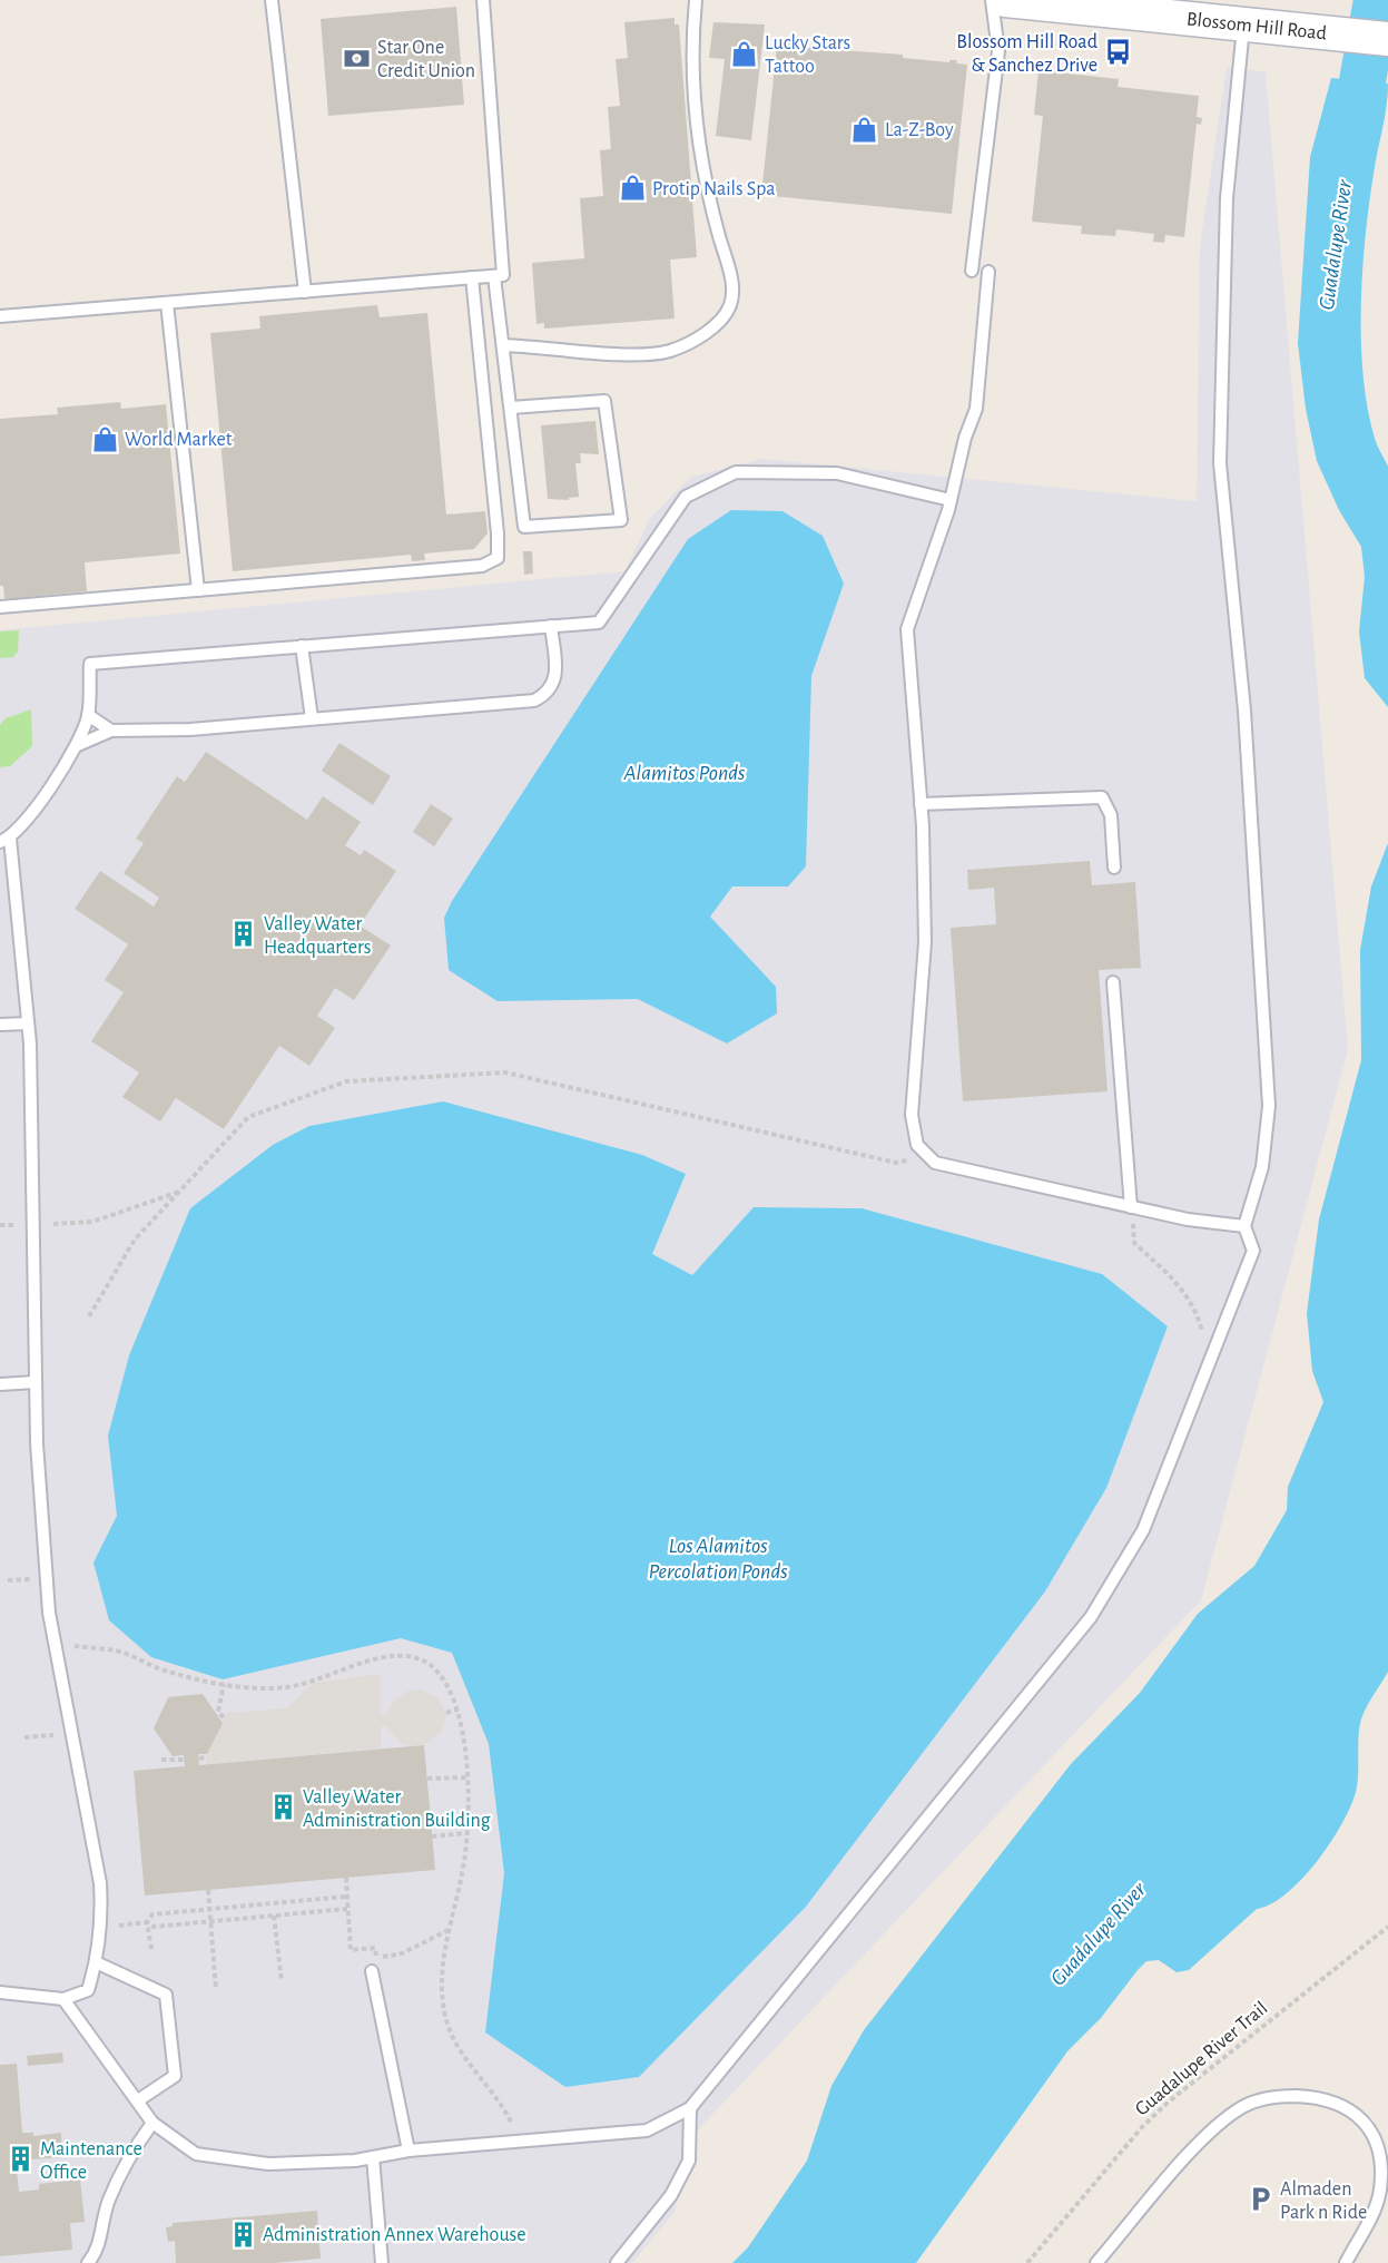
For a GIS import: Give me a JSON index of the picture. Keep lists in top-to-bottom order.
{
  "streets": {
    "main road": ["Blossom Hill Road"],
    "path": ["Guadalupe River Trail"]
  },
  "water": ["Guadalupe River", "Alamitos Ponds", "Los Alamitos Percolation Ponds"],
  "places": {
    "bus stop": ["Blossom Hill Road & Sanchez Drive"],
    "shop": [
      "Lucky Stars Tattoo",
      "La-Z-Boy",
      "Protip Nails Spa",
      "World Market"
    ],
    "bank": ["Star One Credit Union"],
    "building": [
      "Valley Water Headquarters",
      "Valley Water Administration Building",
      "Maintenance Office",
      "Administration Annex Warehouse"
    ],
    "parking": ["Almaden Park n Ride"]
  }
}
